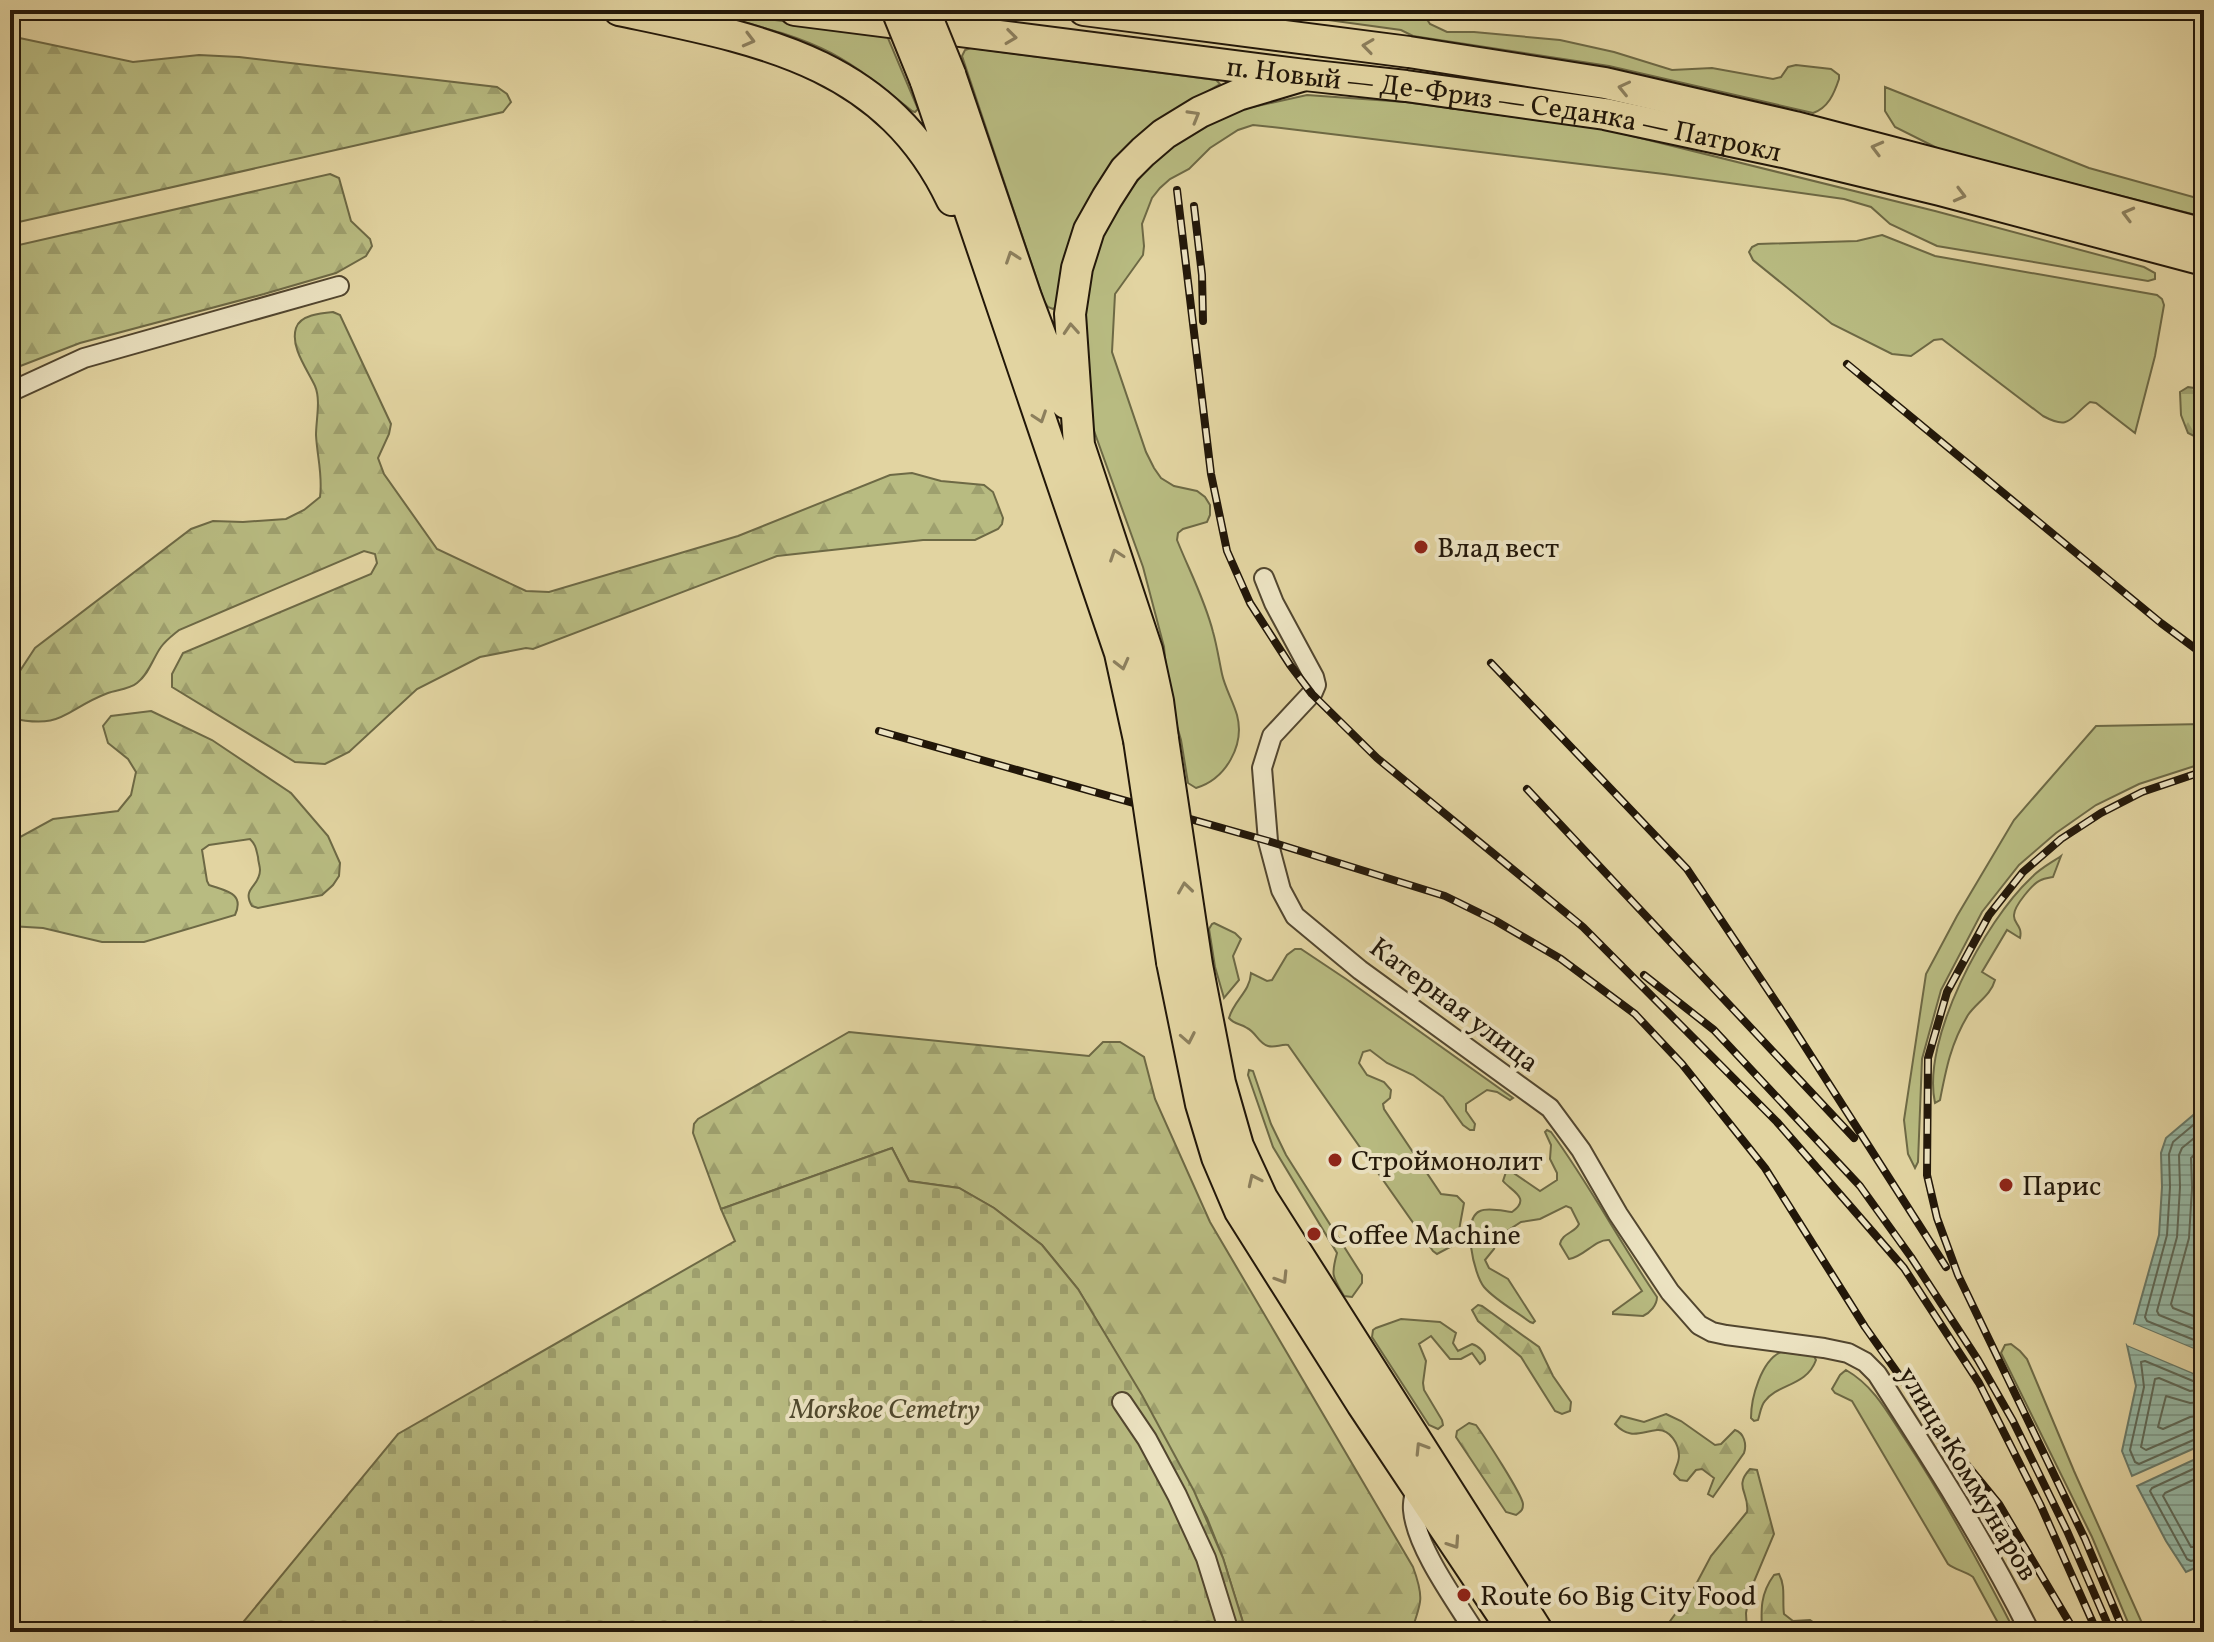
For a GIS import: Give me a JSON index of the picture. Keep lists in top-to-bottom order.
{
  "streets": {
    "main road": ["п. Новый — Де-Фриз — Седанка — Патрокл"],
    "street": ["Катерная улица", "улица Коммунаров"]
  },
  "crossings": [
    ["Катерная улица", "улица Коммунаров"]
  ],
  "parks": ["Morskoe Cemetry"],
  "places": [
    "Влад вест",
    "Строймонолит",
    "Парис",
    "Coffee Machine",
    "Route 60 Big City Food"
  ]
}
